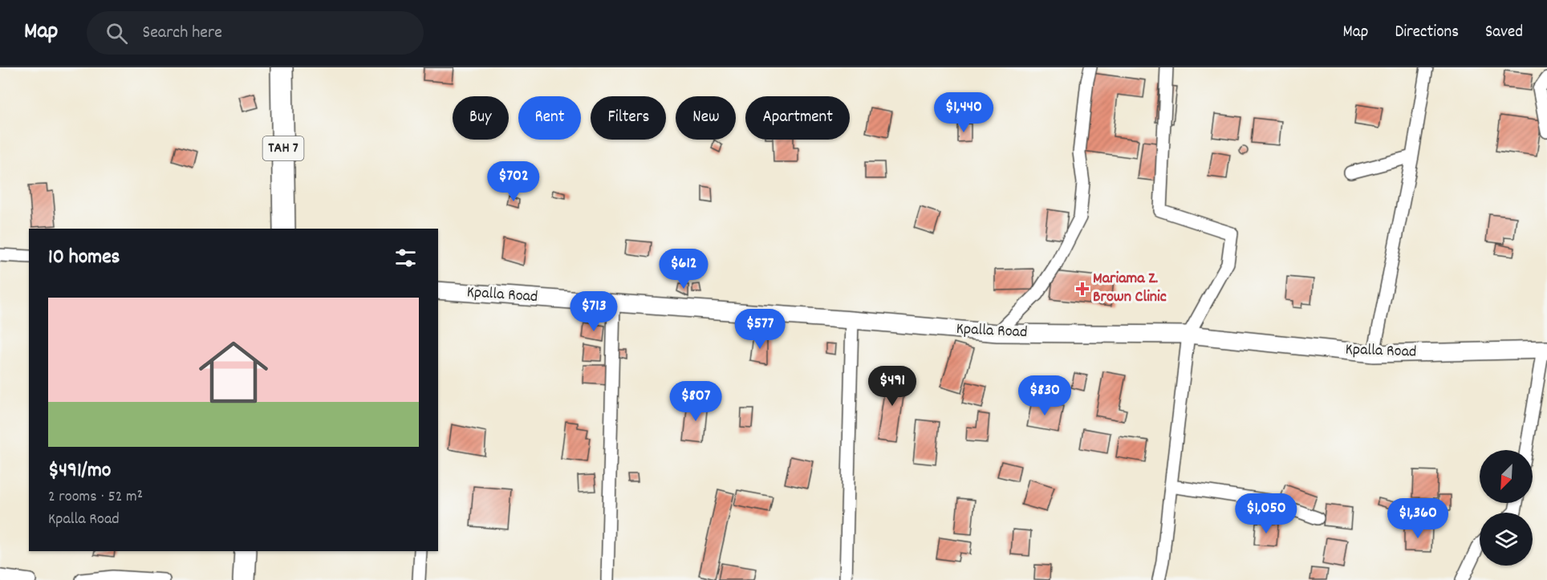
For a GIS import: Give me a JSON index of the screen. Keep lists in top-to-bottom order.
{
  "streets": {
    "highway": ["TAH 7"],
    "street": ["Kpalla Road"]
  },
  "places": {
    "health": ["Mariama Z. Brown Clinic"]
  },
  "north": "bottom left",
  "page": {
    "header": "Map",
    "search": "Search here",
    "nav": ["Map", "Directions", "Saved"],
    "price": [
      "$1,440",
      "$702",
      "$612",
      "$713",
      "$577",
      "$491",
      "$830",
      "$807",
      "$1,050",
      "$1,360"
    ],
    "chip": [
      "Buy",
      "Rent",
      "Filters",
      "New",
      "Apartment"
    ],
    "heading": "10 homes",
    "list": [
      {
        "name": "$491/mo",
        "note": "2 rooms · 52 m² · Kpalla Road"
      }
    ]
  }
}
